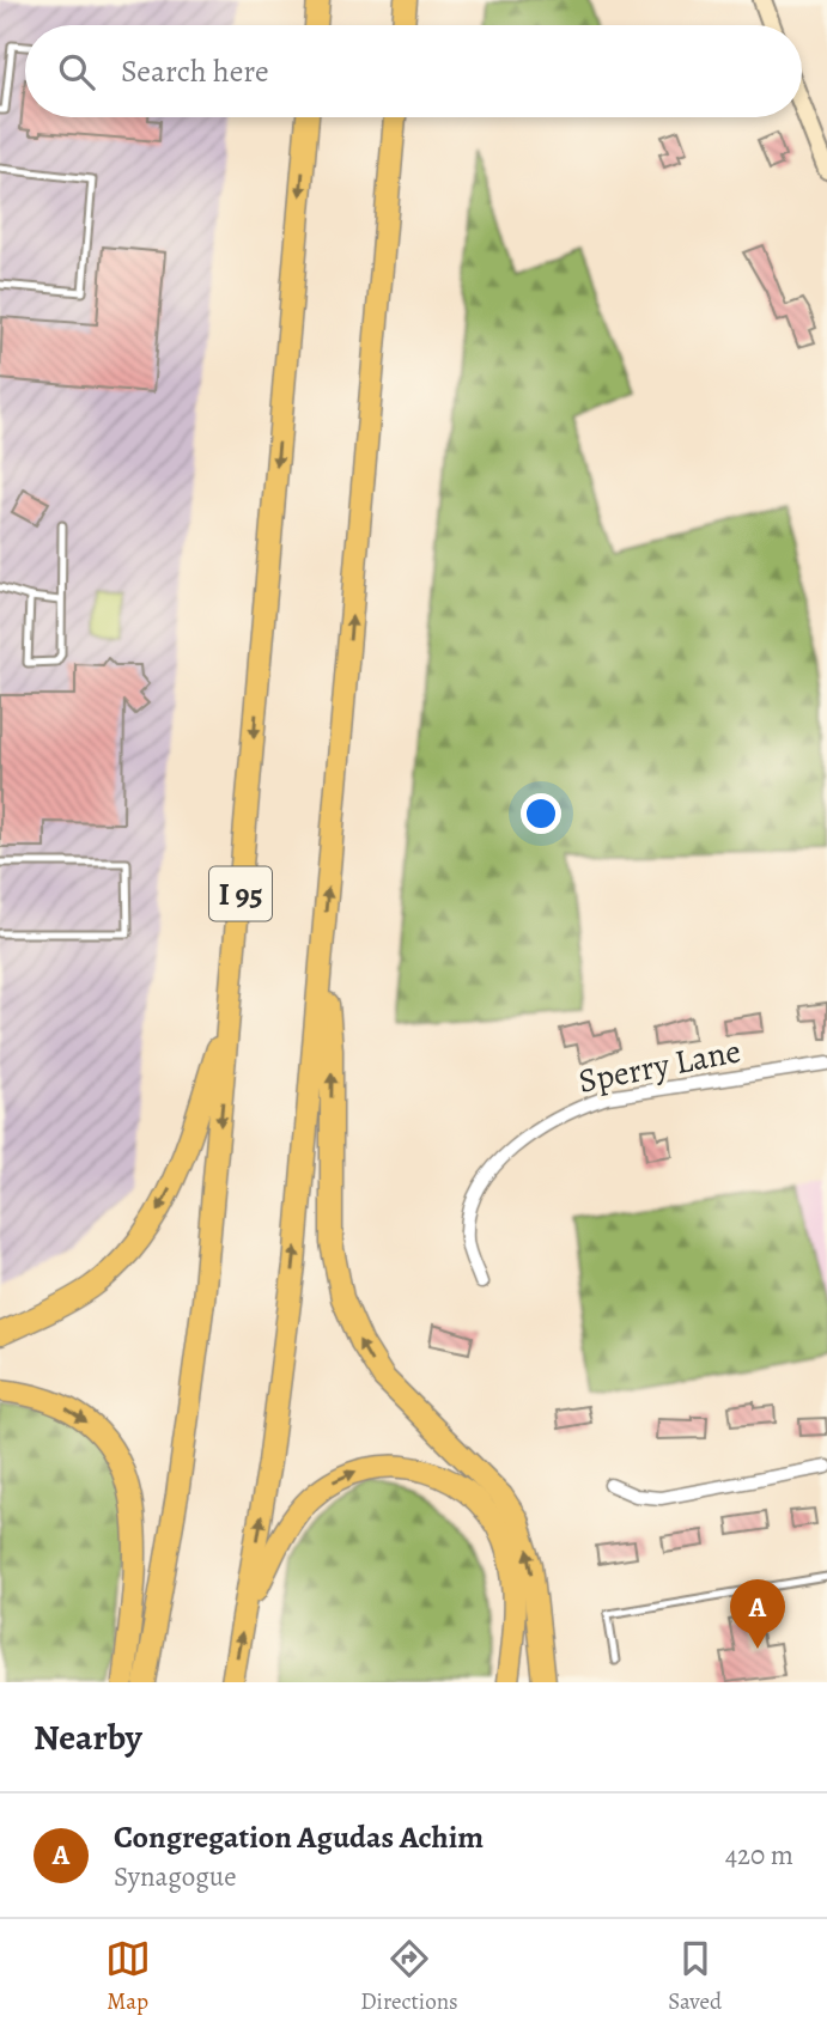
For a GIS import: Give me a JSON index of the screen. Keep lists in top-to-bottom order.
{
  "streets": {
    "highway": ["I 95"],
    "street": ["Sperry Lane"]
  },
  "page": {
    "search": "Search here",
    "pins": "A",
    "heading": "Nearby",
    "list": [
      {
        "mark": "A",
        "name": "Congregation Agudas Achim",
        "note": "Synagogue",
        "value": "420 m"
      }
    ],
    "nav": ["Map", "Directions", "Saved"]
  }
}
